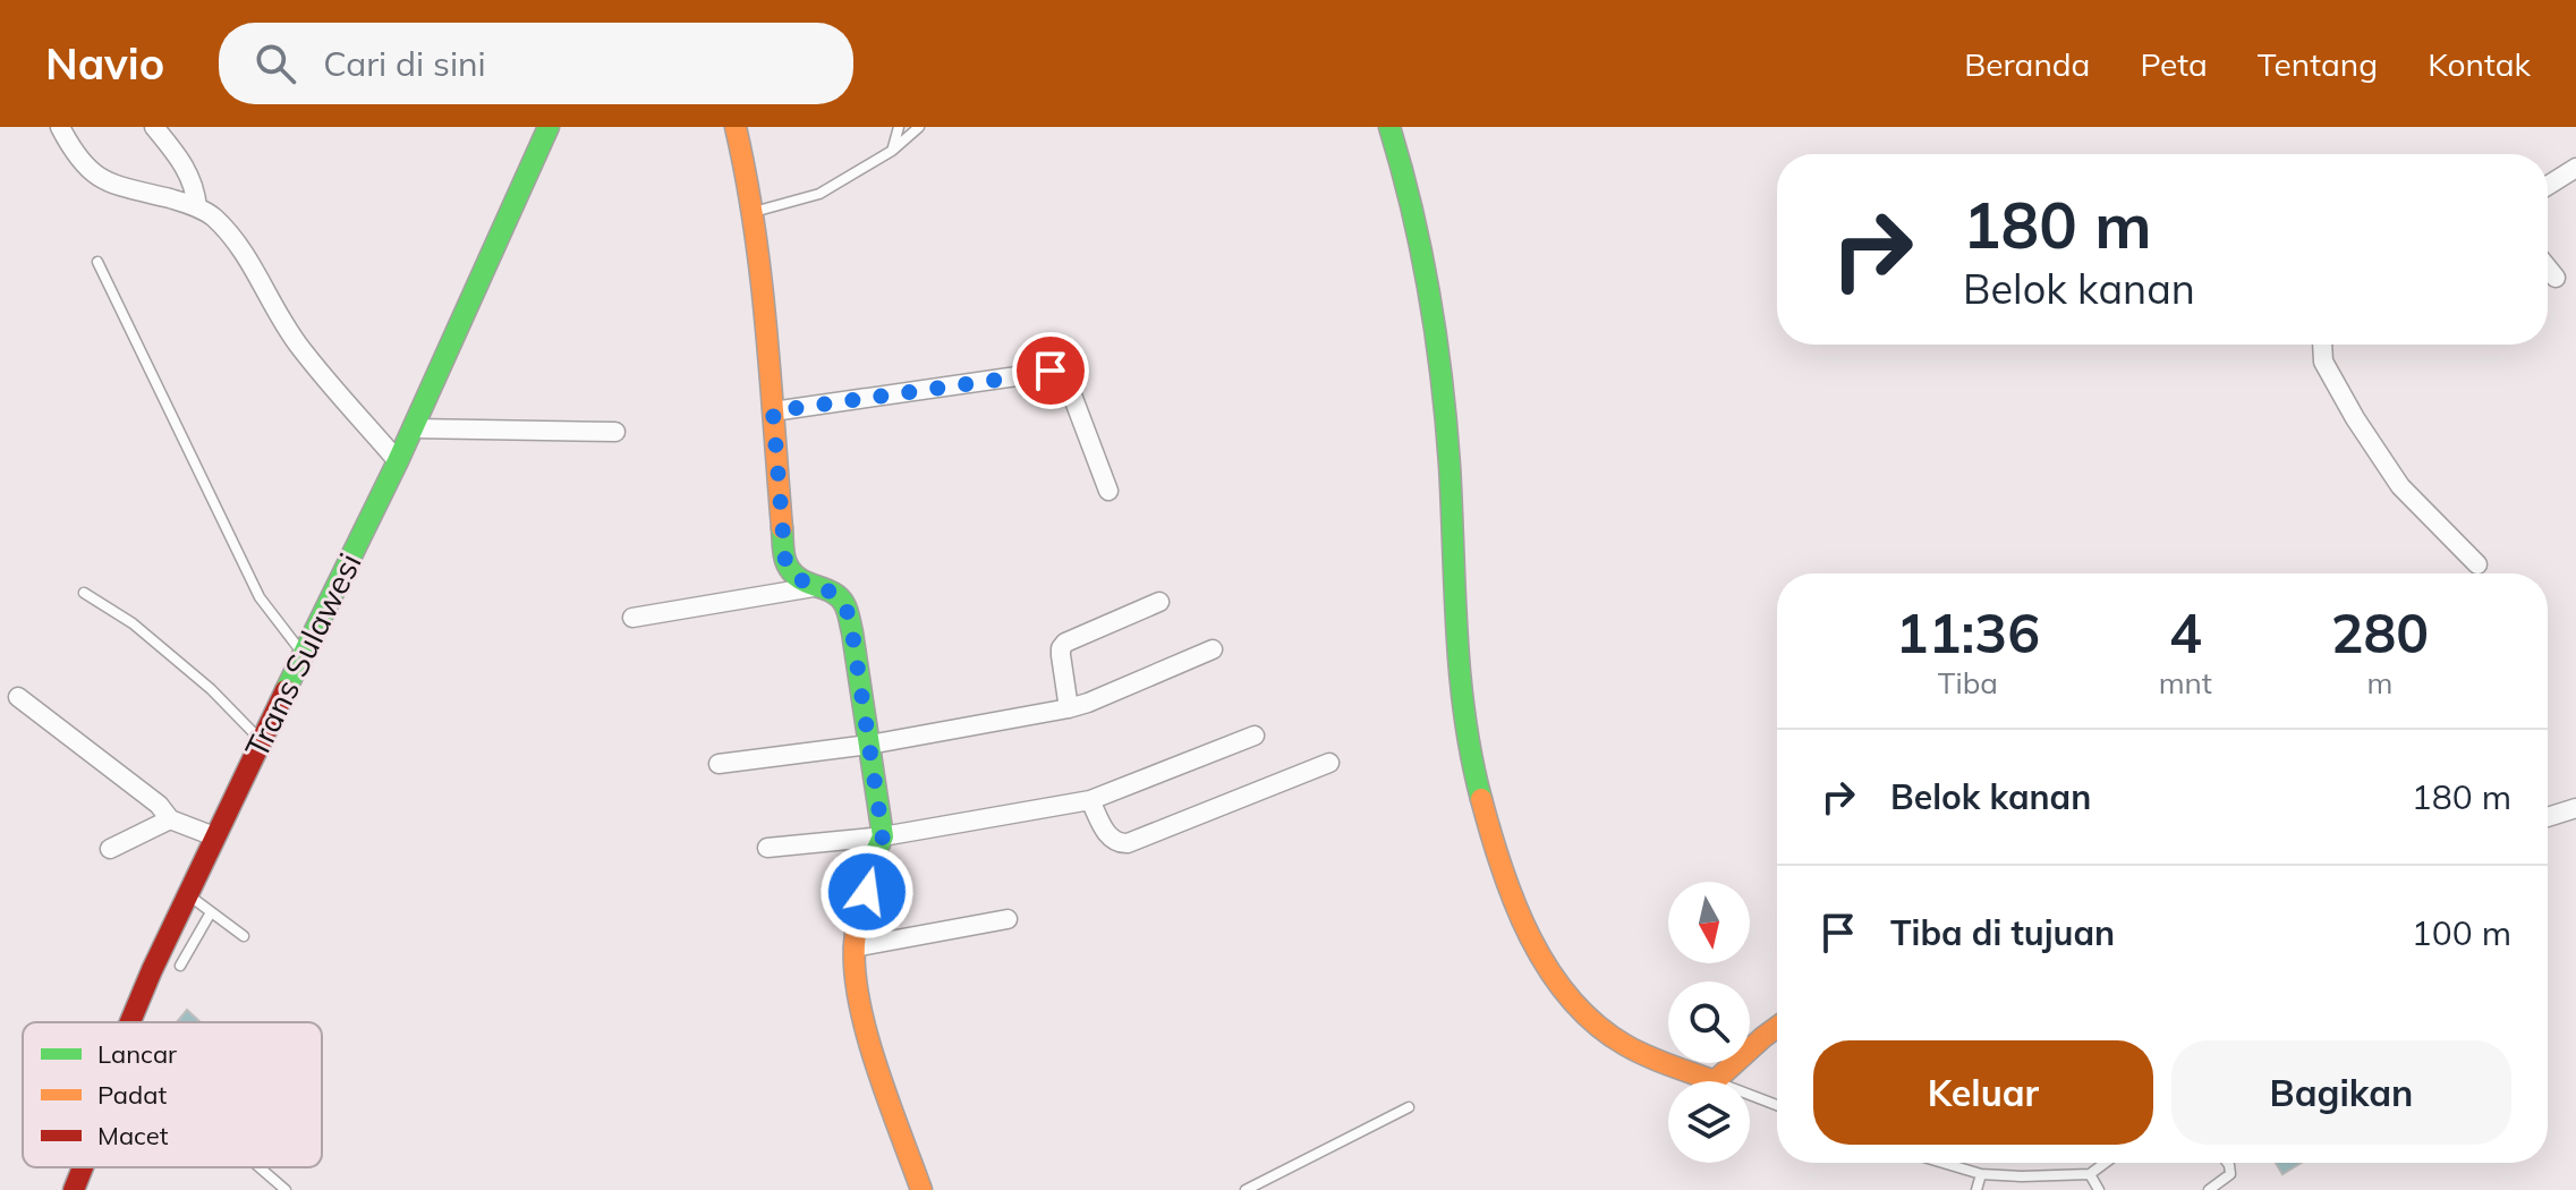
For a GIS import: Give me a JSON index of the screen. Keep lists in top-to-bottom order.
{
  "streets": {
    "main road": ["Trans Sulawesi"]
  },
  "legend": ["Lancar", "Padat", "Macet"],
  "north": "bottom",
  "page": {
    "header": "Navio",
    "search": "Cari di sini",
    "nav": [
      "Beranda",
      "Peta",
      "Tentang",
      "Kontak"
    ],
    "turn": ["180 m", "Belok kanan"],
    "eta": [
      "11:36",
      "Tiba",
      "4",
      "mnt",
      "280",
      "m"
    ],
    "list": [
      {
        "name": "Belok kanan",
        "value": "180 m"
      },
      {
        "name": "Tiba di tujuan",
        "value": "100 m"
      }
    ],
    "buttons": ["Keluar", "Bagikan"]
  }
}
